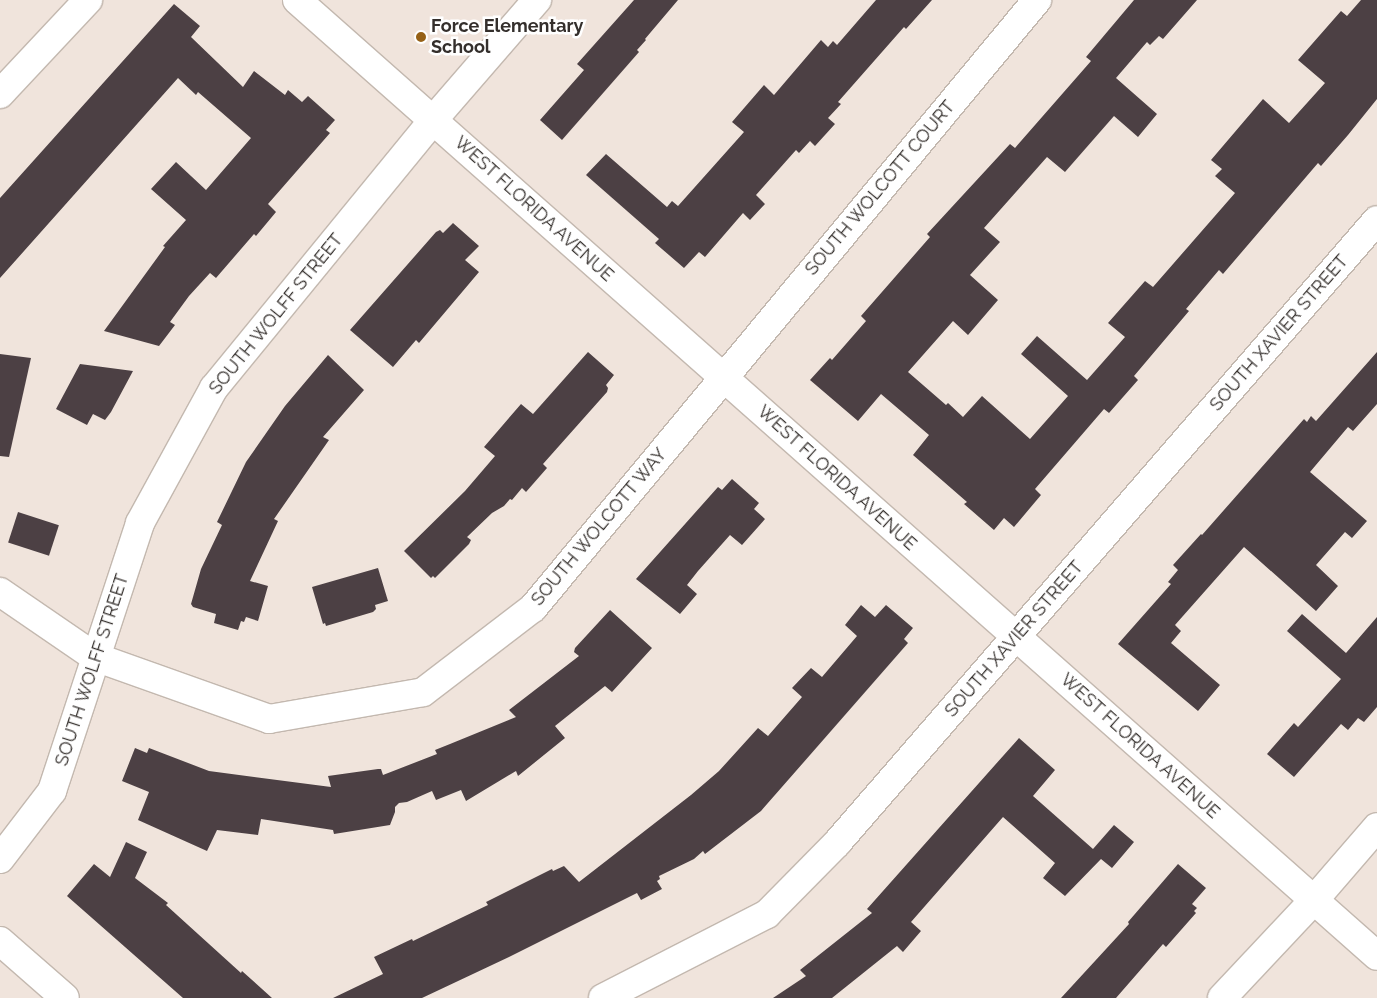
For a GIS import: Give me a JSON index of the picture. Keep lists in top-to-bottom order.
{
  "streets": {
    "street": [
      "SOUTH WOLCOTT COURT",
      "WEST FLORIDA AVENUE",
      "SOUTH WOLFF STREET",
      "SOUTH XAVIER STREET",
      "SOUTH WOLCOTT WAY"
    ]
  },
  "crossings": [
    ["SOUTH WOLCOTT COURT", "WEST FLORIDA AVENUE"],
    ["SOUTH WOLCOTT COURT", "SOUTH WOLCOTT WAY"],
    ["WEST FLORIDA AVENUE", "SOUTH WOLFF STREET"],
    ["WEST FLORIDA AVENUE", "SOUTH XAVIER STREET"],
    ["WEST FLORIDA AVENUE", "SOUTH WOLCOTT WAY"],
    ["SOUTH WOLFF STREET", "SOUTH WOLCOTT WAY"]
  ],
  "places": ["Force Elementary School"]
}
